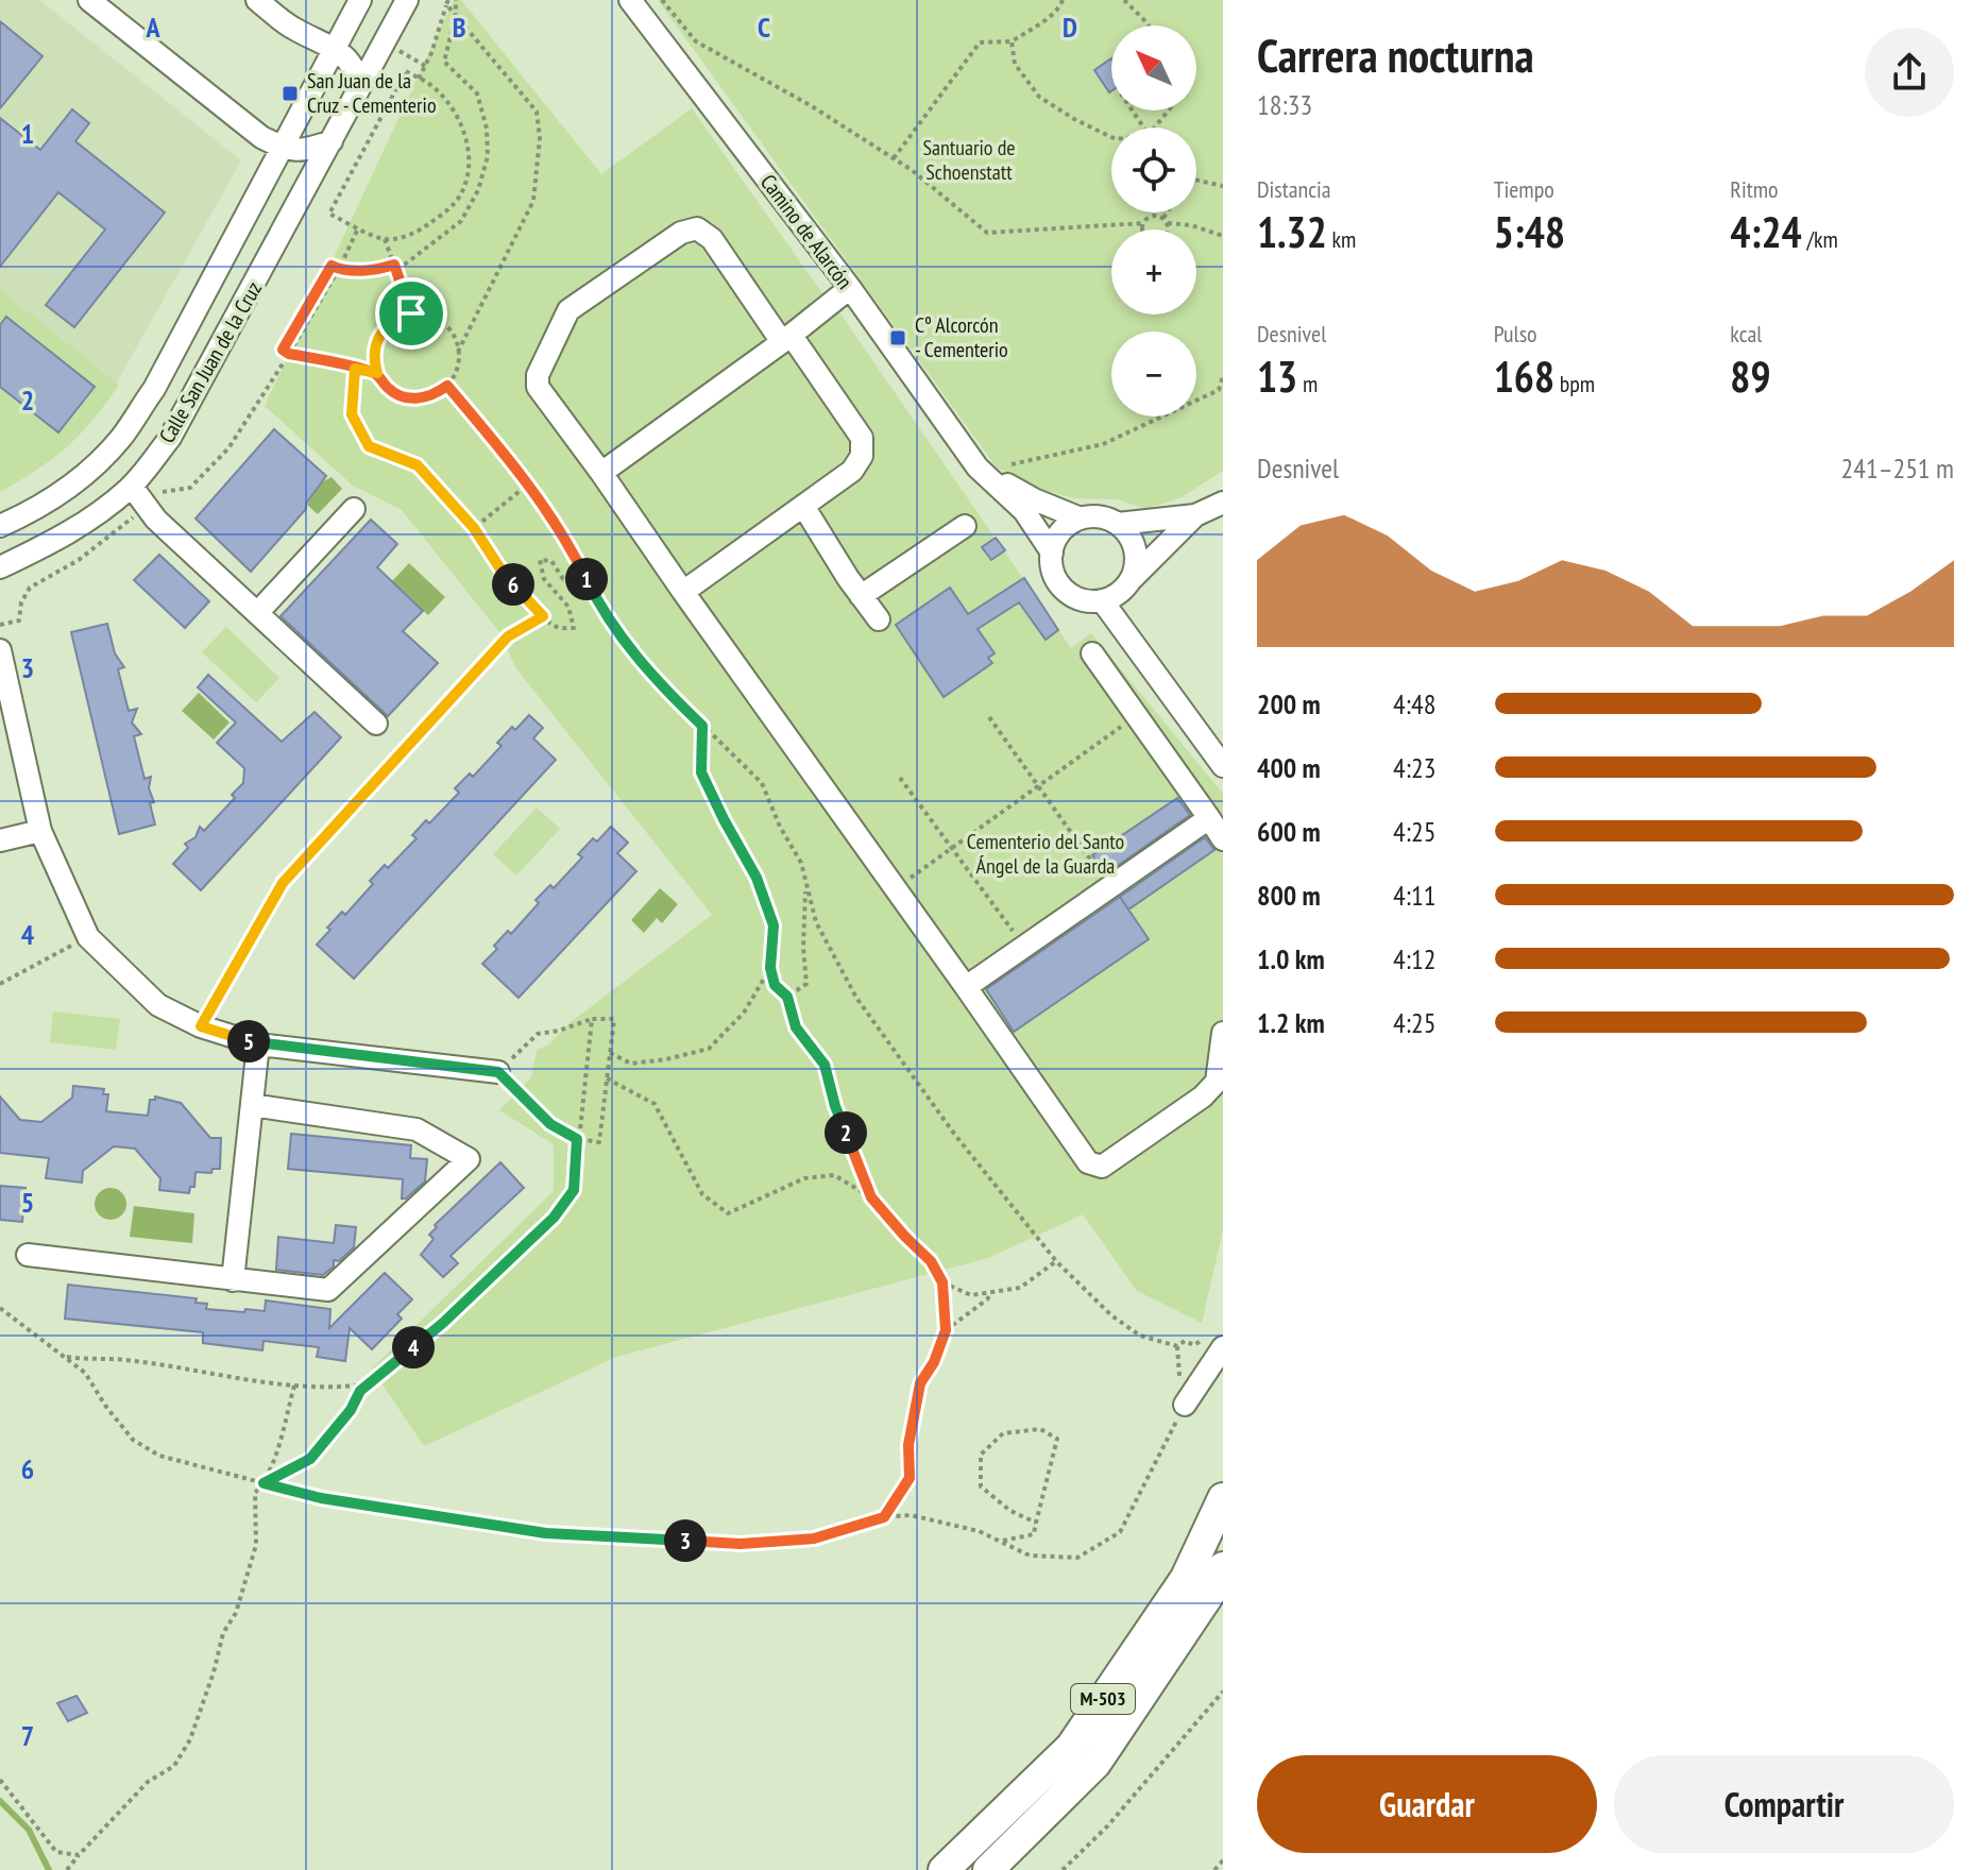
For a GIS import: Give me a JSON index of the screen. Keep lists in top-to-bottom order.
{
  "streets": {
    "highway": ["M-503"],
    "street": ["Camino de Alarcón", "Calle San Juan de la Cruz"]
  },
  "parks": ["Santuario de Schoenstatt", "Cementerio del Santo Ángel de la Guarda"],
  "places": {
    "transit": ["San Juan de la Cruz - Cementerio", "Cº Alcorcón - Cementerio"]
  },
  "north": "top left",
  "page": {
    "heading": ["Carrera nocturna", "18:33"],
    "map_buttons": ["+", "−"],
    "stats": [
      ["Distancia", "1.32 km"],
      ["Tiempo", "5:48"],
      ["Ritmo", "4:24 /km"],
      ["Desnivel", "13 m"],
      ["Pulso", "168 bpm"],
      ["kcal", "89"]
    ],
    "chart": ["Desnivel", "241–251 m"],
    "pins": [
      "1",
      "6",
      "5",
      "2",
      "4",
      "3"
    ],
    "list": [
      {
        "name": "200 m",
        "note": "4:48"
      },
      {
        "name": "400 m",
        "note": "4:23"
      },
      {
        "name": "600 m",
        "note": "4:25"
      },
      {
        "name": "800 m",
        "note": "4:11"
      },
      {
        "name": "1.0 km",
        "note": "4:12"
      },
      {
        "name": "1.2 km",
        "note": "4:25"
      }
    ],
    "buttons": ["Guardar", "Compartir"]
  },
  "grid": {
    "columns": [
      "A",
      "B",
      "C",
      "D"
    ],
    "rows": [
      "1",
      "2",
      "3",
      "4",
      "5",
      "6",
      "7"
    ]
  }
}
